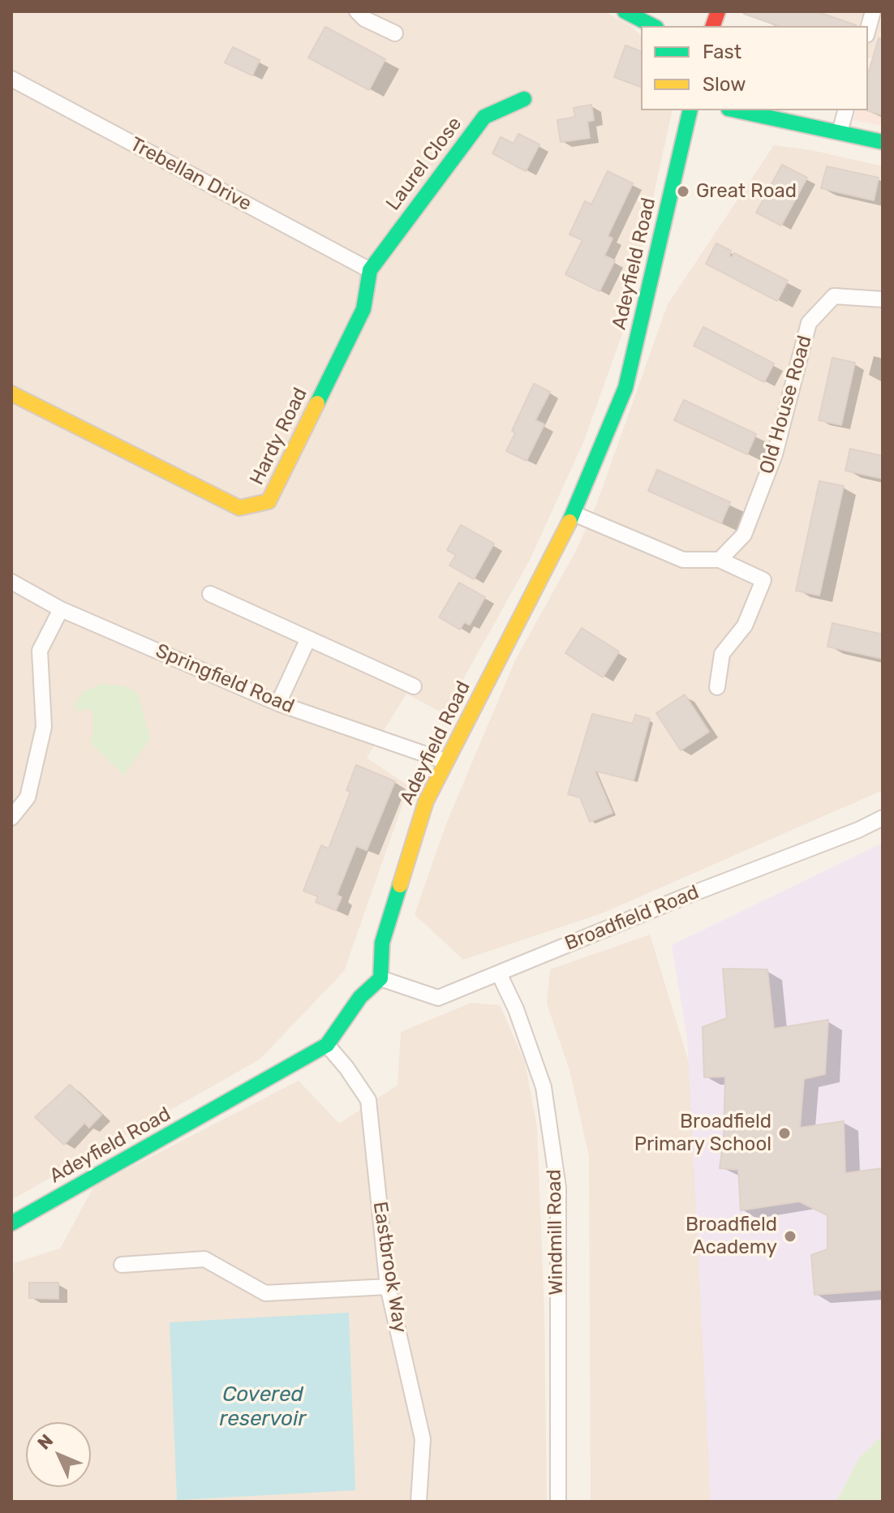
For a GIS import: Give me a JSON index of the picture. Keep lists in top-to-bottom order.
{
  "streets": {
    "street": [
      "Laurel Close",
      "Trebellan Drive",
      "Adeyfield Road",
      "Old House Road",
      "Hardy Road",
      "Springfield Road",
      "Broadfield Road",
      "Windmill Road",
      "Eastbrook Way"
    ]
  },
  "crossings": [
    ["Laurel Close", "Trebellan Drive"],
    ["Laurel Close", "Hardy Road"],
    ["Trebellan Drive", "Hardy Road"],
    ["Adeyfield Road", "Springfield Road"],
    ["Adeyfield Road", "Broadfield Road"],
    ["Adeyfield Road", "Eastbrook Way"],
    ["Broadfield Road", "Windmill Road"]
  ],
  "water": ["Covered reservoir"],
  "places": ["Great Road", "Broadfield Primary School", "Broadfield Academy"],
  "legend": ["Fast", "Slow"],
  "north": "top left"
}
